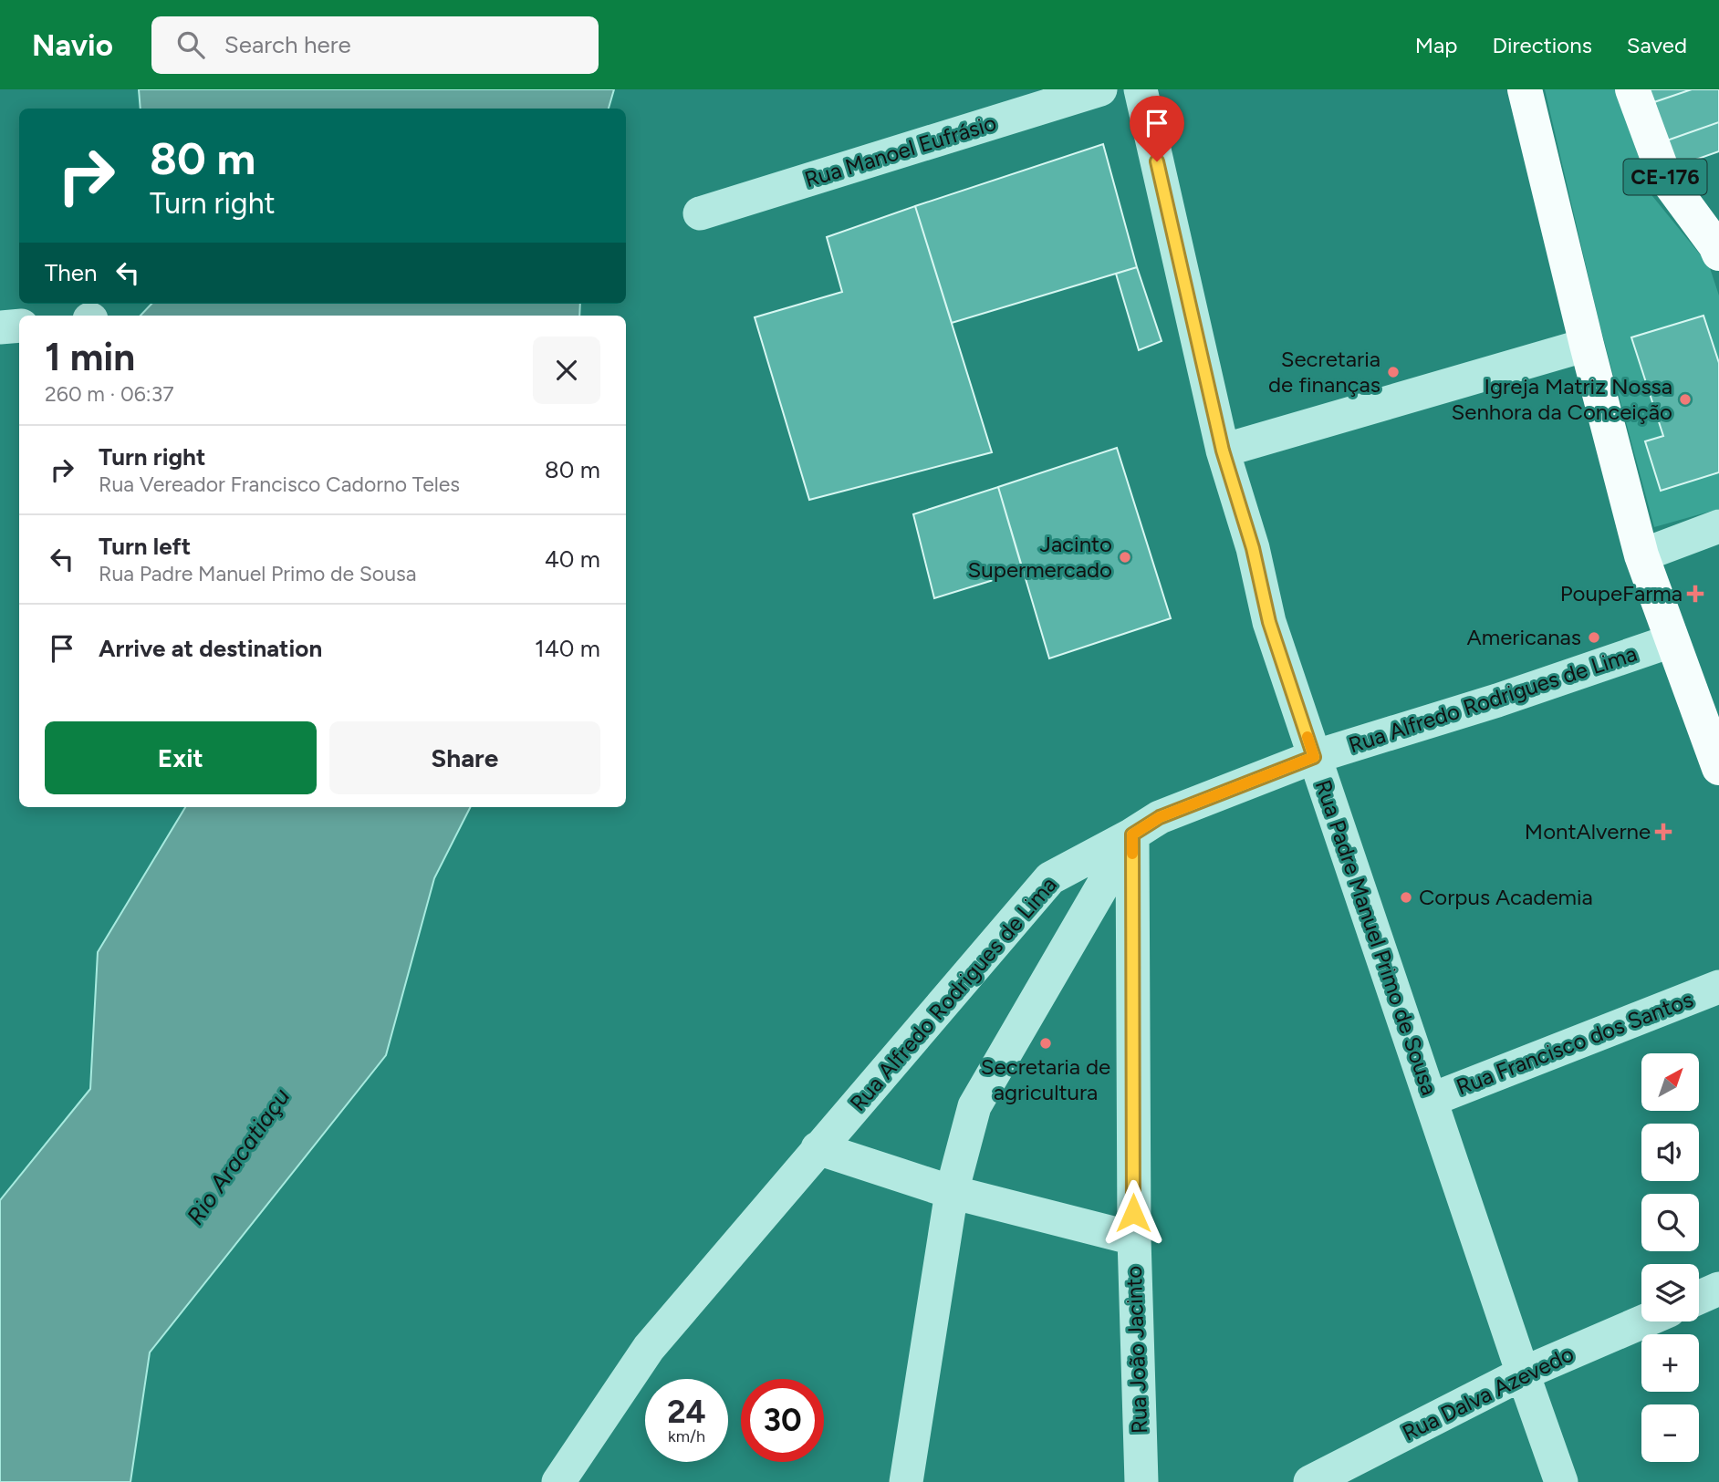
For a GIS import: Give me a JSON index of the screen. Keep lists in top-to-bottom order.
{
  "streets": {
    "main road": ["CE-176"],
    "street": [
      "Rua Manoel Eufrásio",
      "Rua Alfredo Rodrigues de Lima",
      "Rua Padre Manuel Primo de Sousa",
      "Rua Francisco dos Santos",
      "Rua João Jacinto",
      "Rua Dalva Azevedo"
    ]
  },
  "crossings": [
    ["Rua Alfredo Rodrigues de Lima", "Rua Padre Manuel Primo de Sousa"],
    ["Rua Alfredo Rodrigues de Lima", "Rua João Jacinto"],
    ["Rua Padre Manuel Primo de Sousa", "Rua Francisco dos Santos"],
    ["Rua Padre Manuel Primo de Sousa", "Rua Dalva Azevedo"]
  ],
  "water": ["Rio Aracatiaçu"],
  "places": {
    "other": [
      "Secretaria de finanças",
      "Igreja Matriz Nossa Senhora da Conceição",
      "Jacinto Supermercado",
      "Americanas",
      "Corpus Academia",
      "Secretaria de agricultura"
    ],
    "health": ["PoupeFarma", "MontAlverne"]
  },
  "north": "top right",
  "page": {
    "header": "Navio",
    "search": "Search here",
    "nav": ["Map", "Directions", "Saved"],
    "turn": ["80 m", "Turn right"],
    "then": "Then",
    "heading": ["1 min", "260 m · 06:37"],
    "list": [
      {
        "name": "Turn right",
        "note": "Rua Vereador Francisco Cadorno Teles",
        "value": "80 m"
      },
      {
        "name": "Turn left",
        "note": "Rua Padre Manuel Primo de Sousa",
        "value": "40 m"
      },
      {
        "name": "Arrive at destination",
        "value": "140 m"
      }
    ],
    "buttons": ["Exit", "Share"],
    "map_buttons": ["+", "−"],
    "speed": "24 km/h",
    "limit": "30"
  }
}
